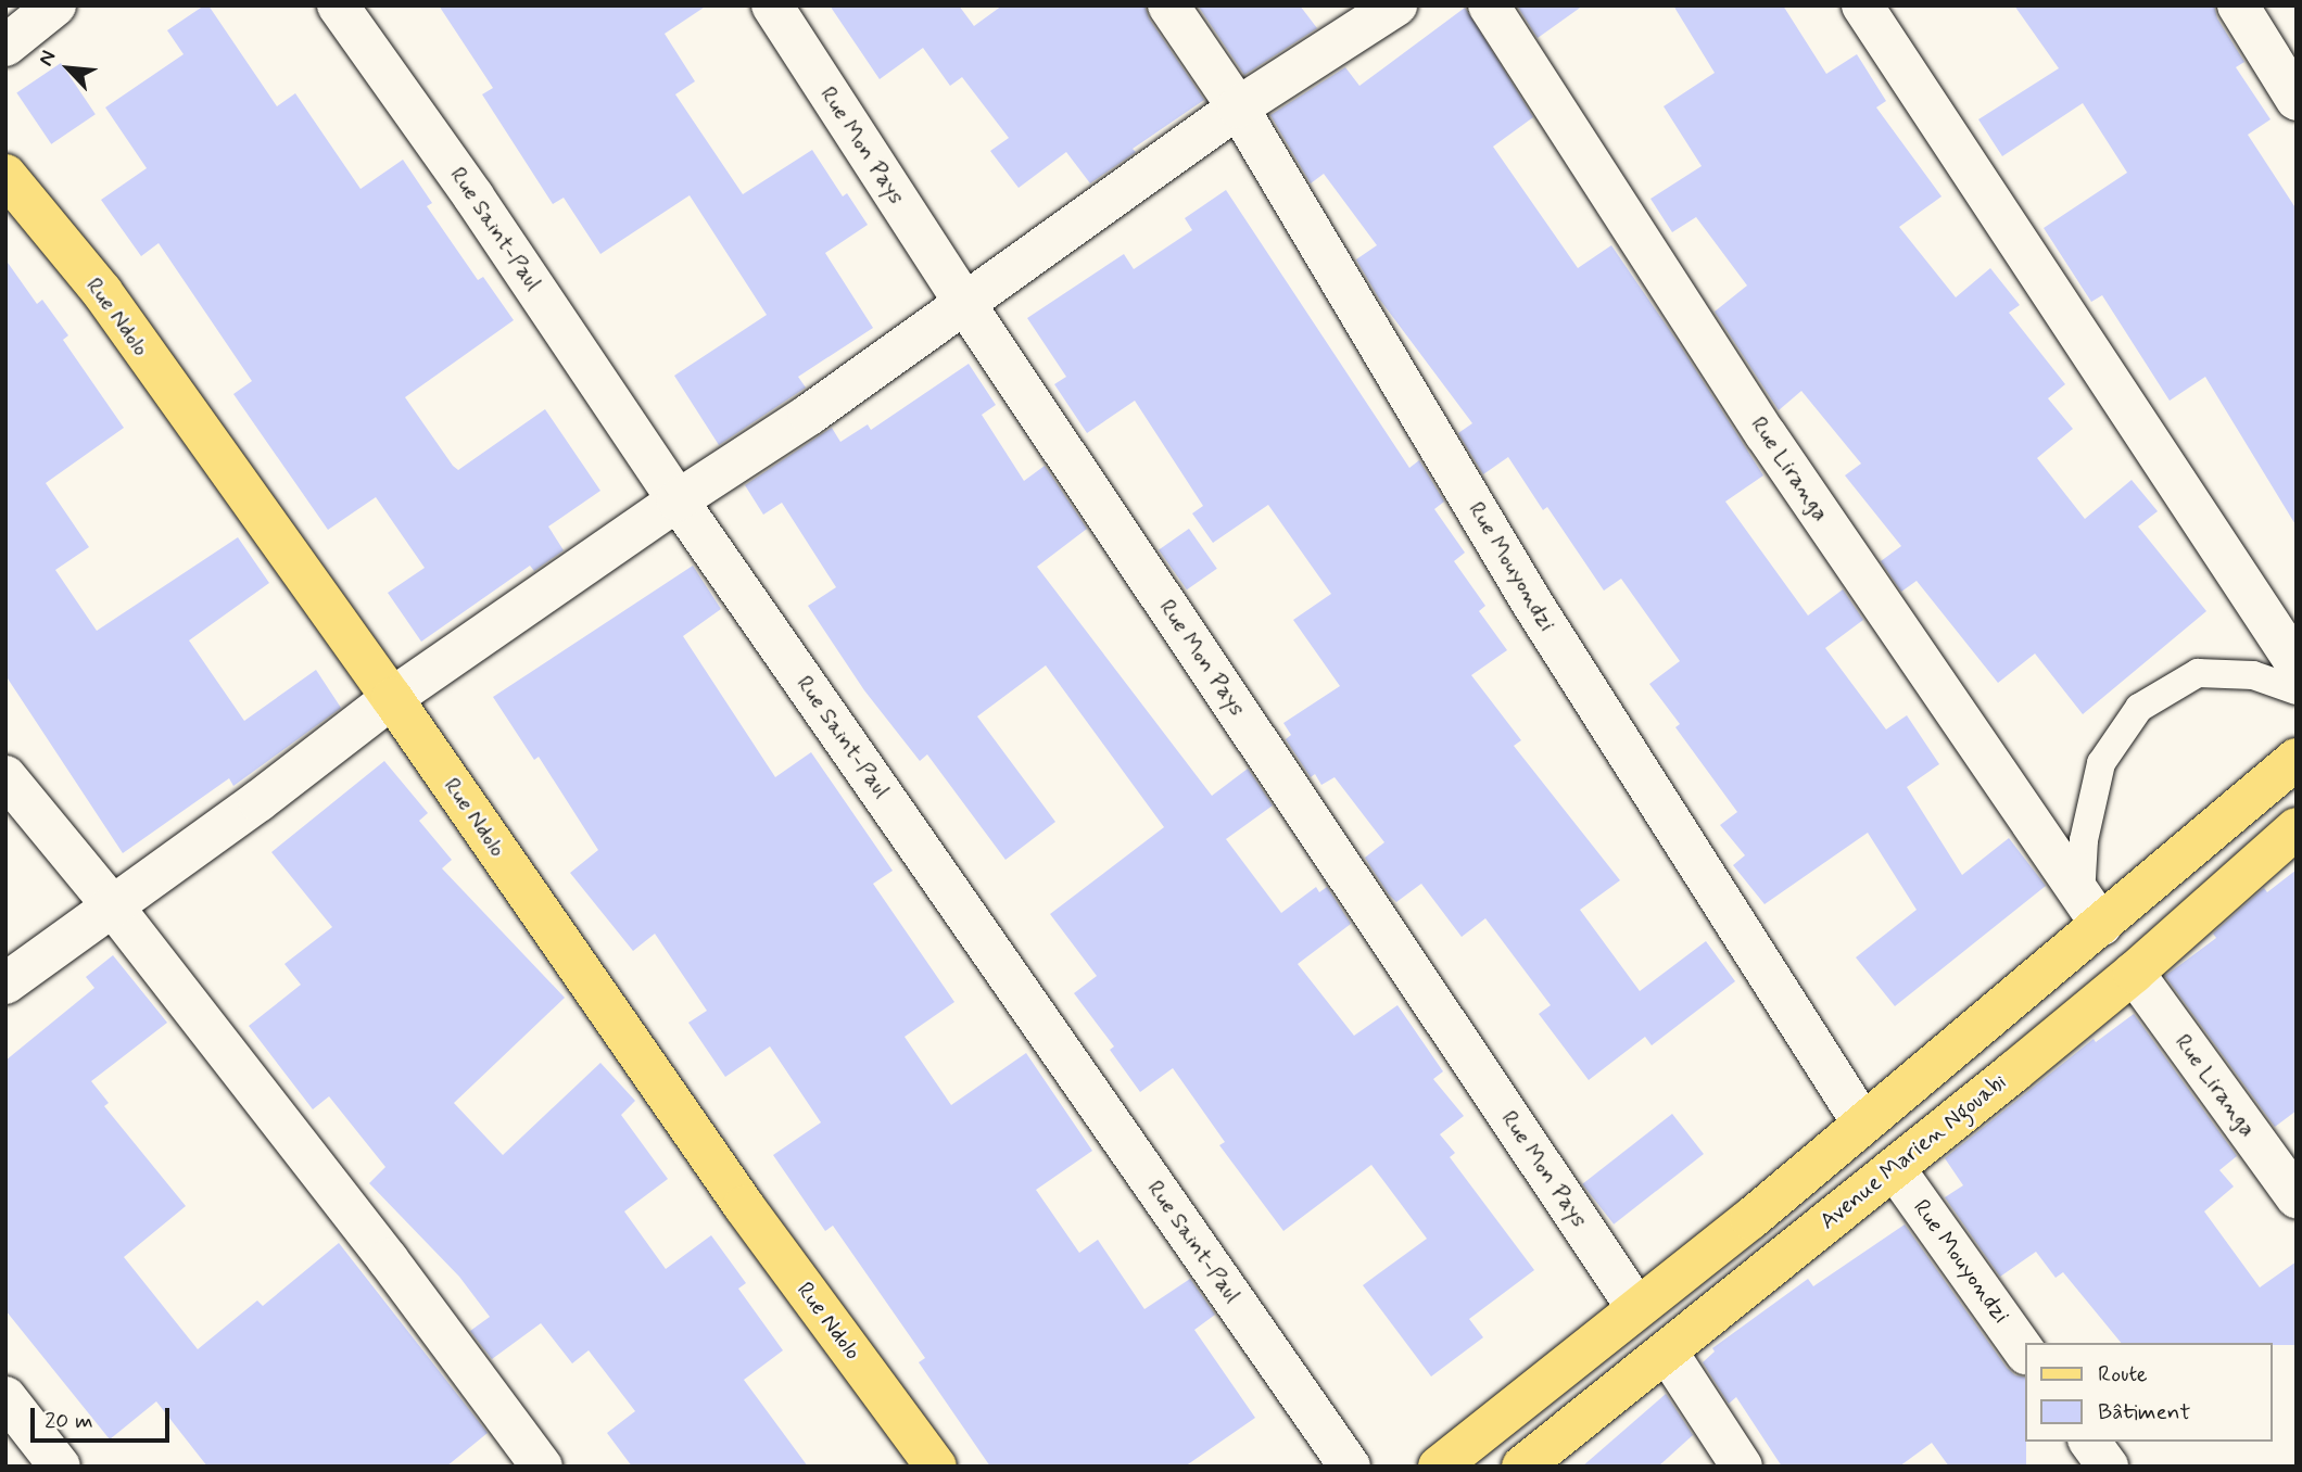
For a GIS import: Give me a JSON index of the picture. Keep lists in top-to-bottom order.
{
  "streets": {
    "main road": ["Rue Ndolo", "Avenue Marien Ngouabi"],
    "street": [
      "Rue Mon Pays",
      "Rue Saint-Paul",
      "Rue Liranga",
      "Rue Mouyondzi"
    ]
  },
  "crossings": [
    ["Rue Liranga", "Avenue Marien Ngouabi"],
    ["Rue Mouyondzi", "Avenue Marien Ngouabi"]
  ],
  "legend": ["Route", "Bâtiment"],
  "scale_bar": "20 m",
  "north": "top left"
}
